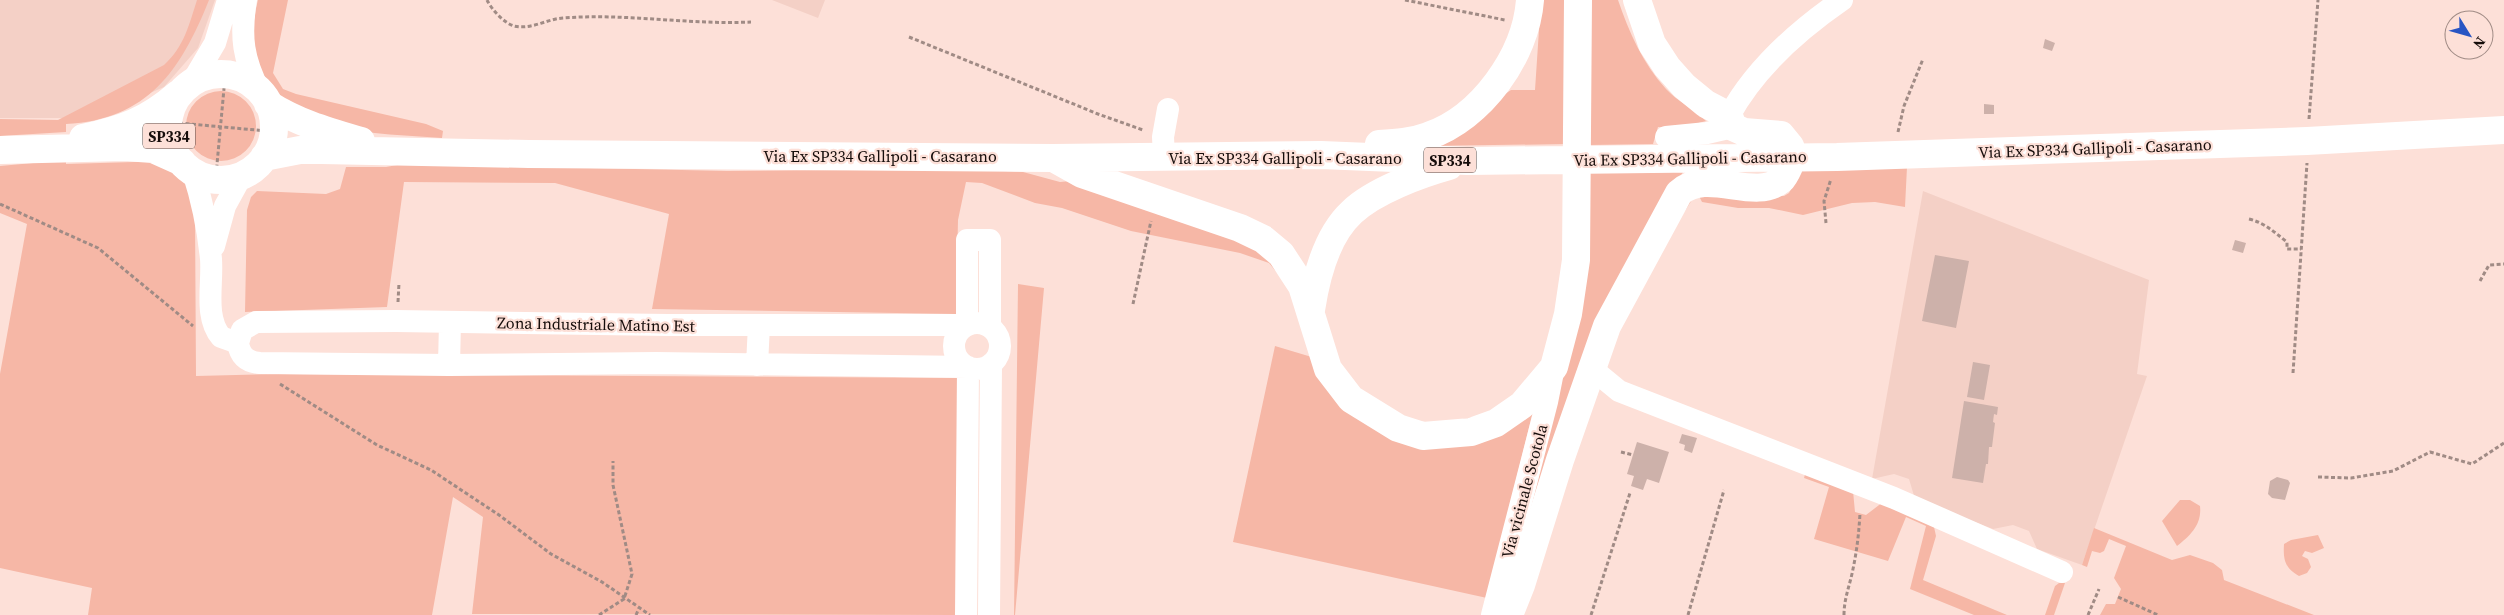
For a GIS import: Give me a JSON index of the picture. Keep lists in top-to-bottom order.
{
  "streets": {
    "main road": ["SP334", "Via Ex SP334 Gallipoli - Casarano"],
    "street": ["Zona Industriale Matino Est", "Via vicinale Scotola"]
  },
  "crossings": [
    ["SP334", "Via Ex SP334 Gallipoli - Casarano"]
  ],
  "north": "bottom right"
}
